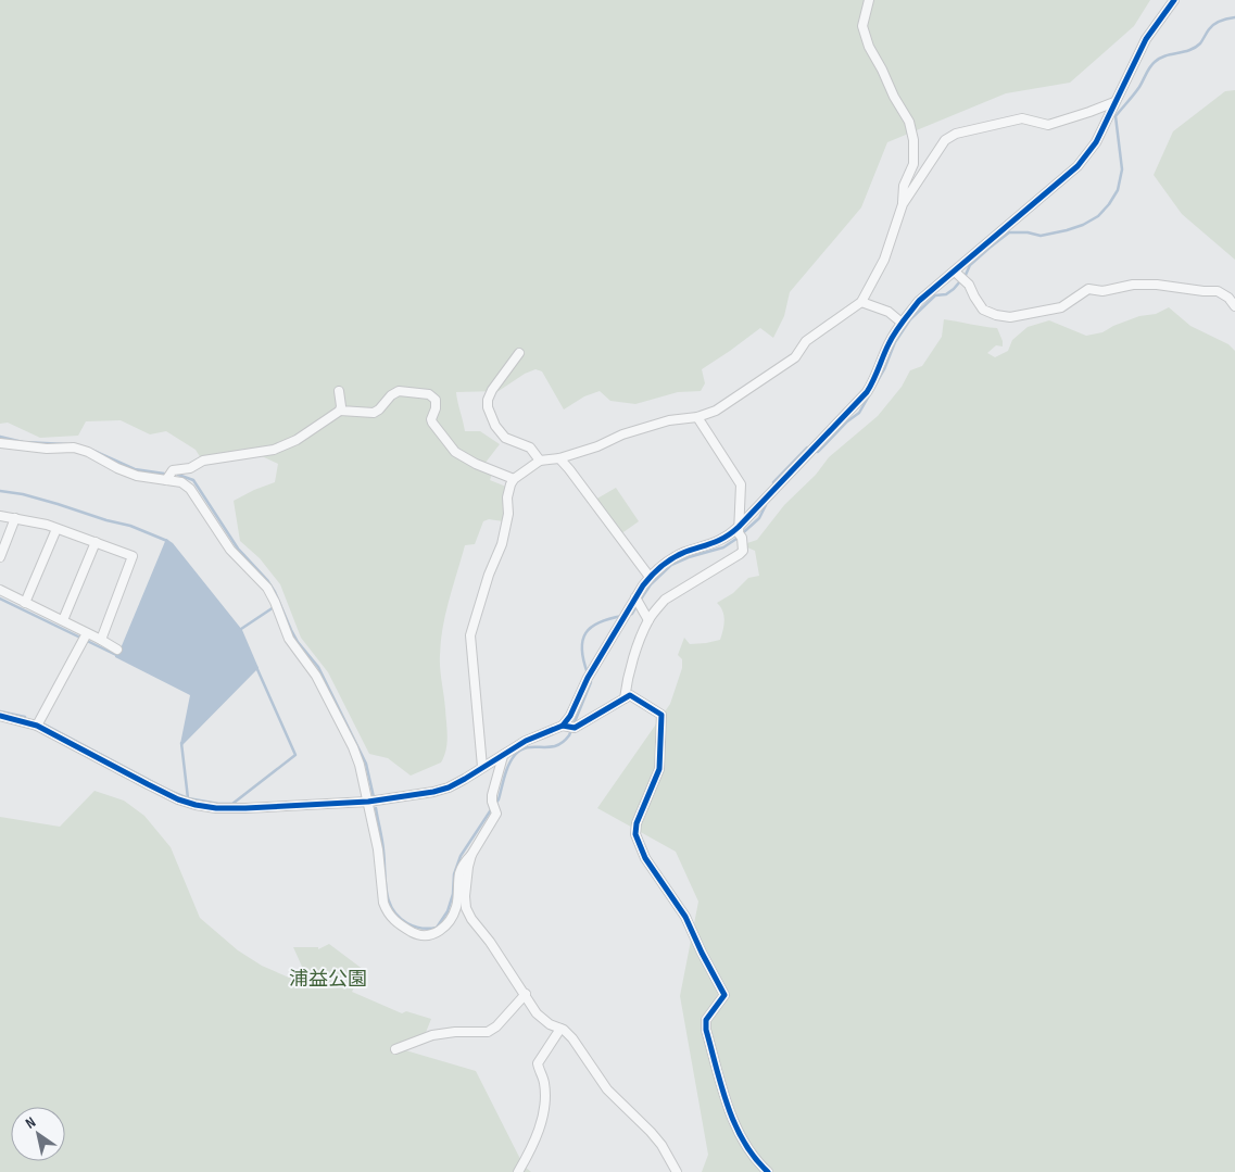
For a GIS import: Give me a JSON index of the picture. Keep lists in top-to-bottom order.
{
  "parks": ["浦益公園"],
  "north": "top left"
}
